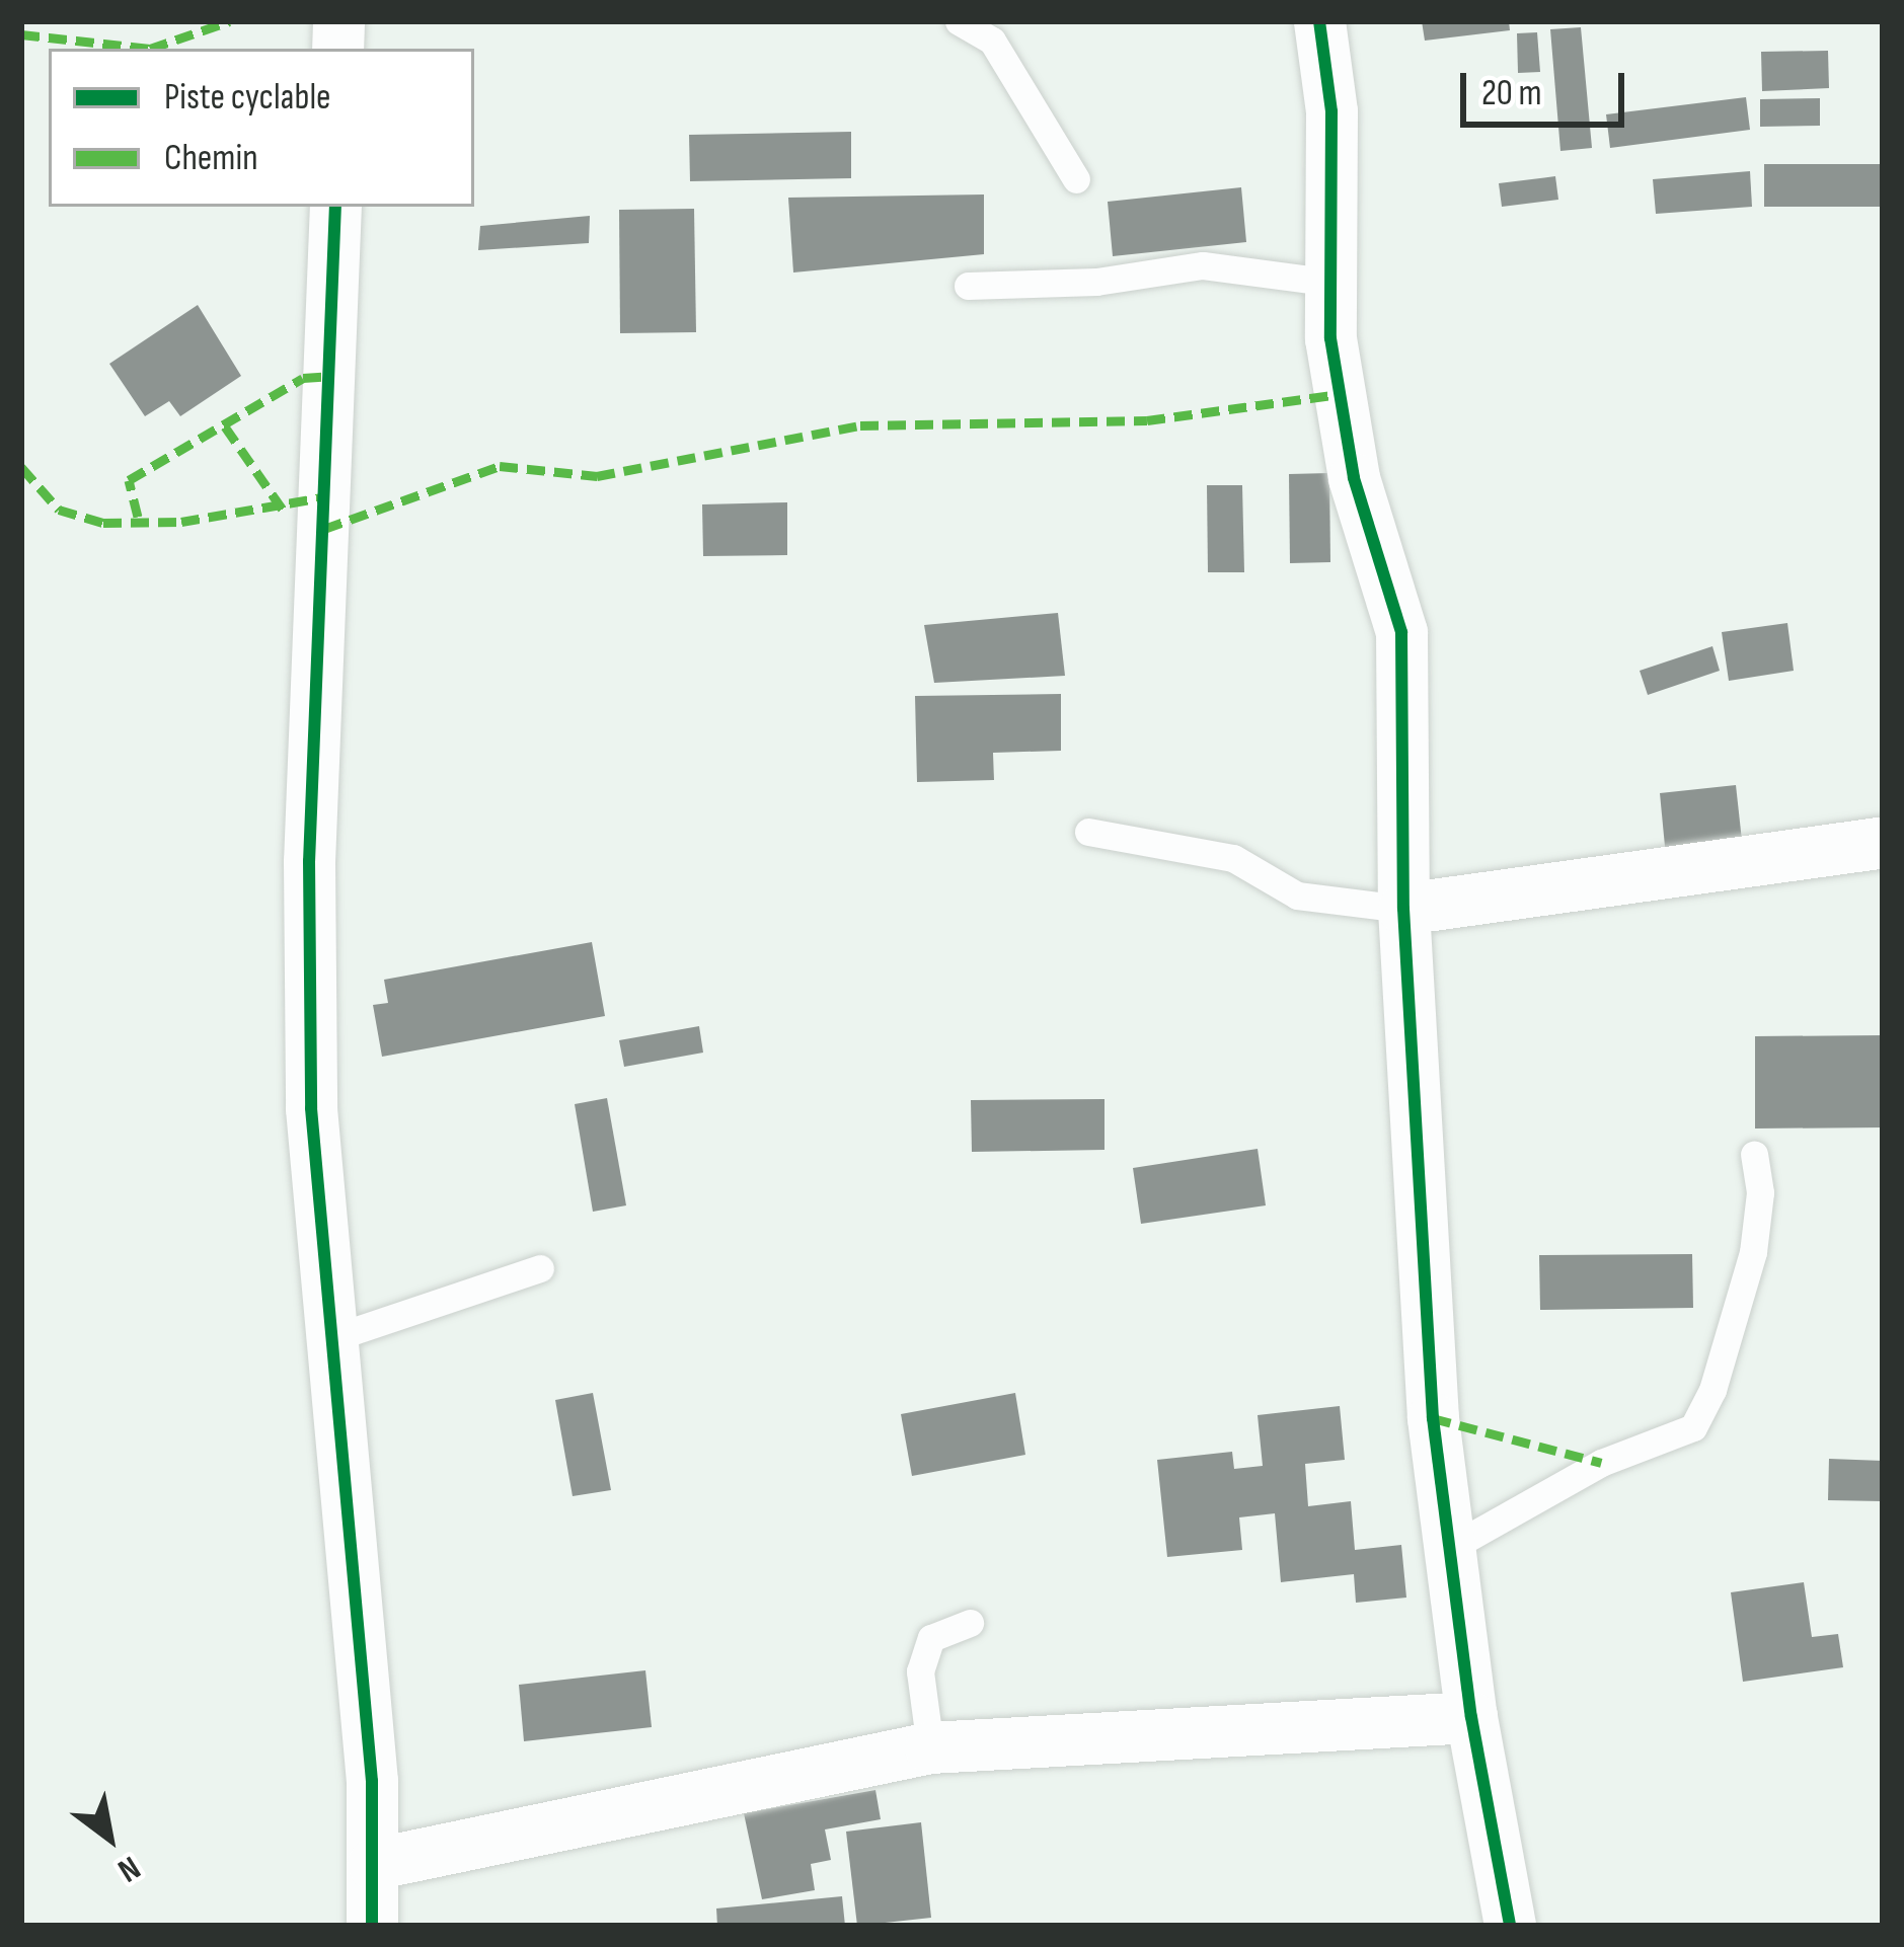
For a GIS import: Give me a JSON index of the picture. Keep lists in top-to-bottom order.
{
  "legend": ["Piste cyclable", "Chemin"],
  "scale_bar": "20 m",
  "north": "bottom right"
}
